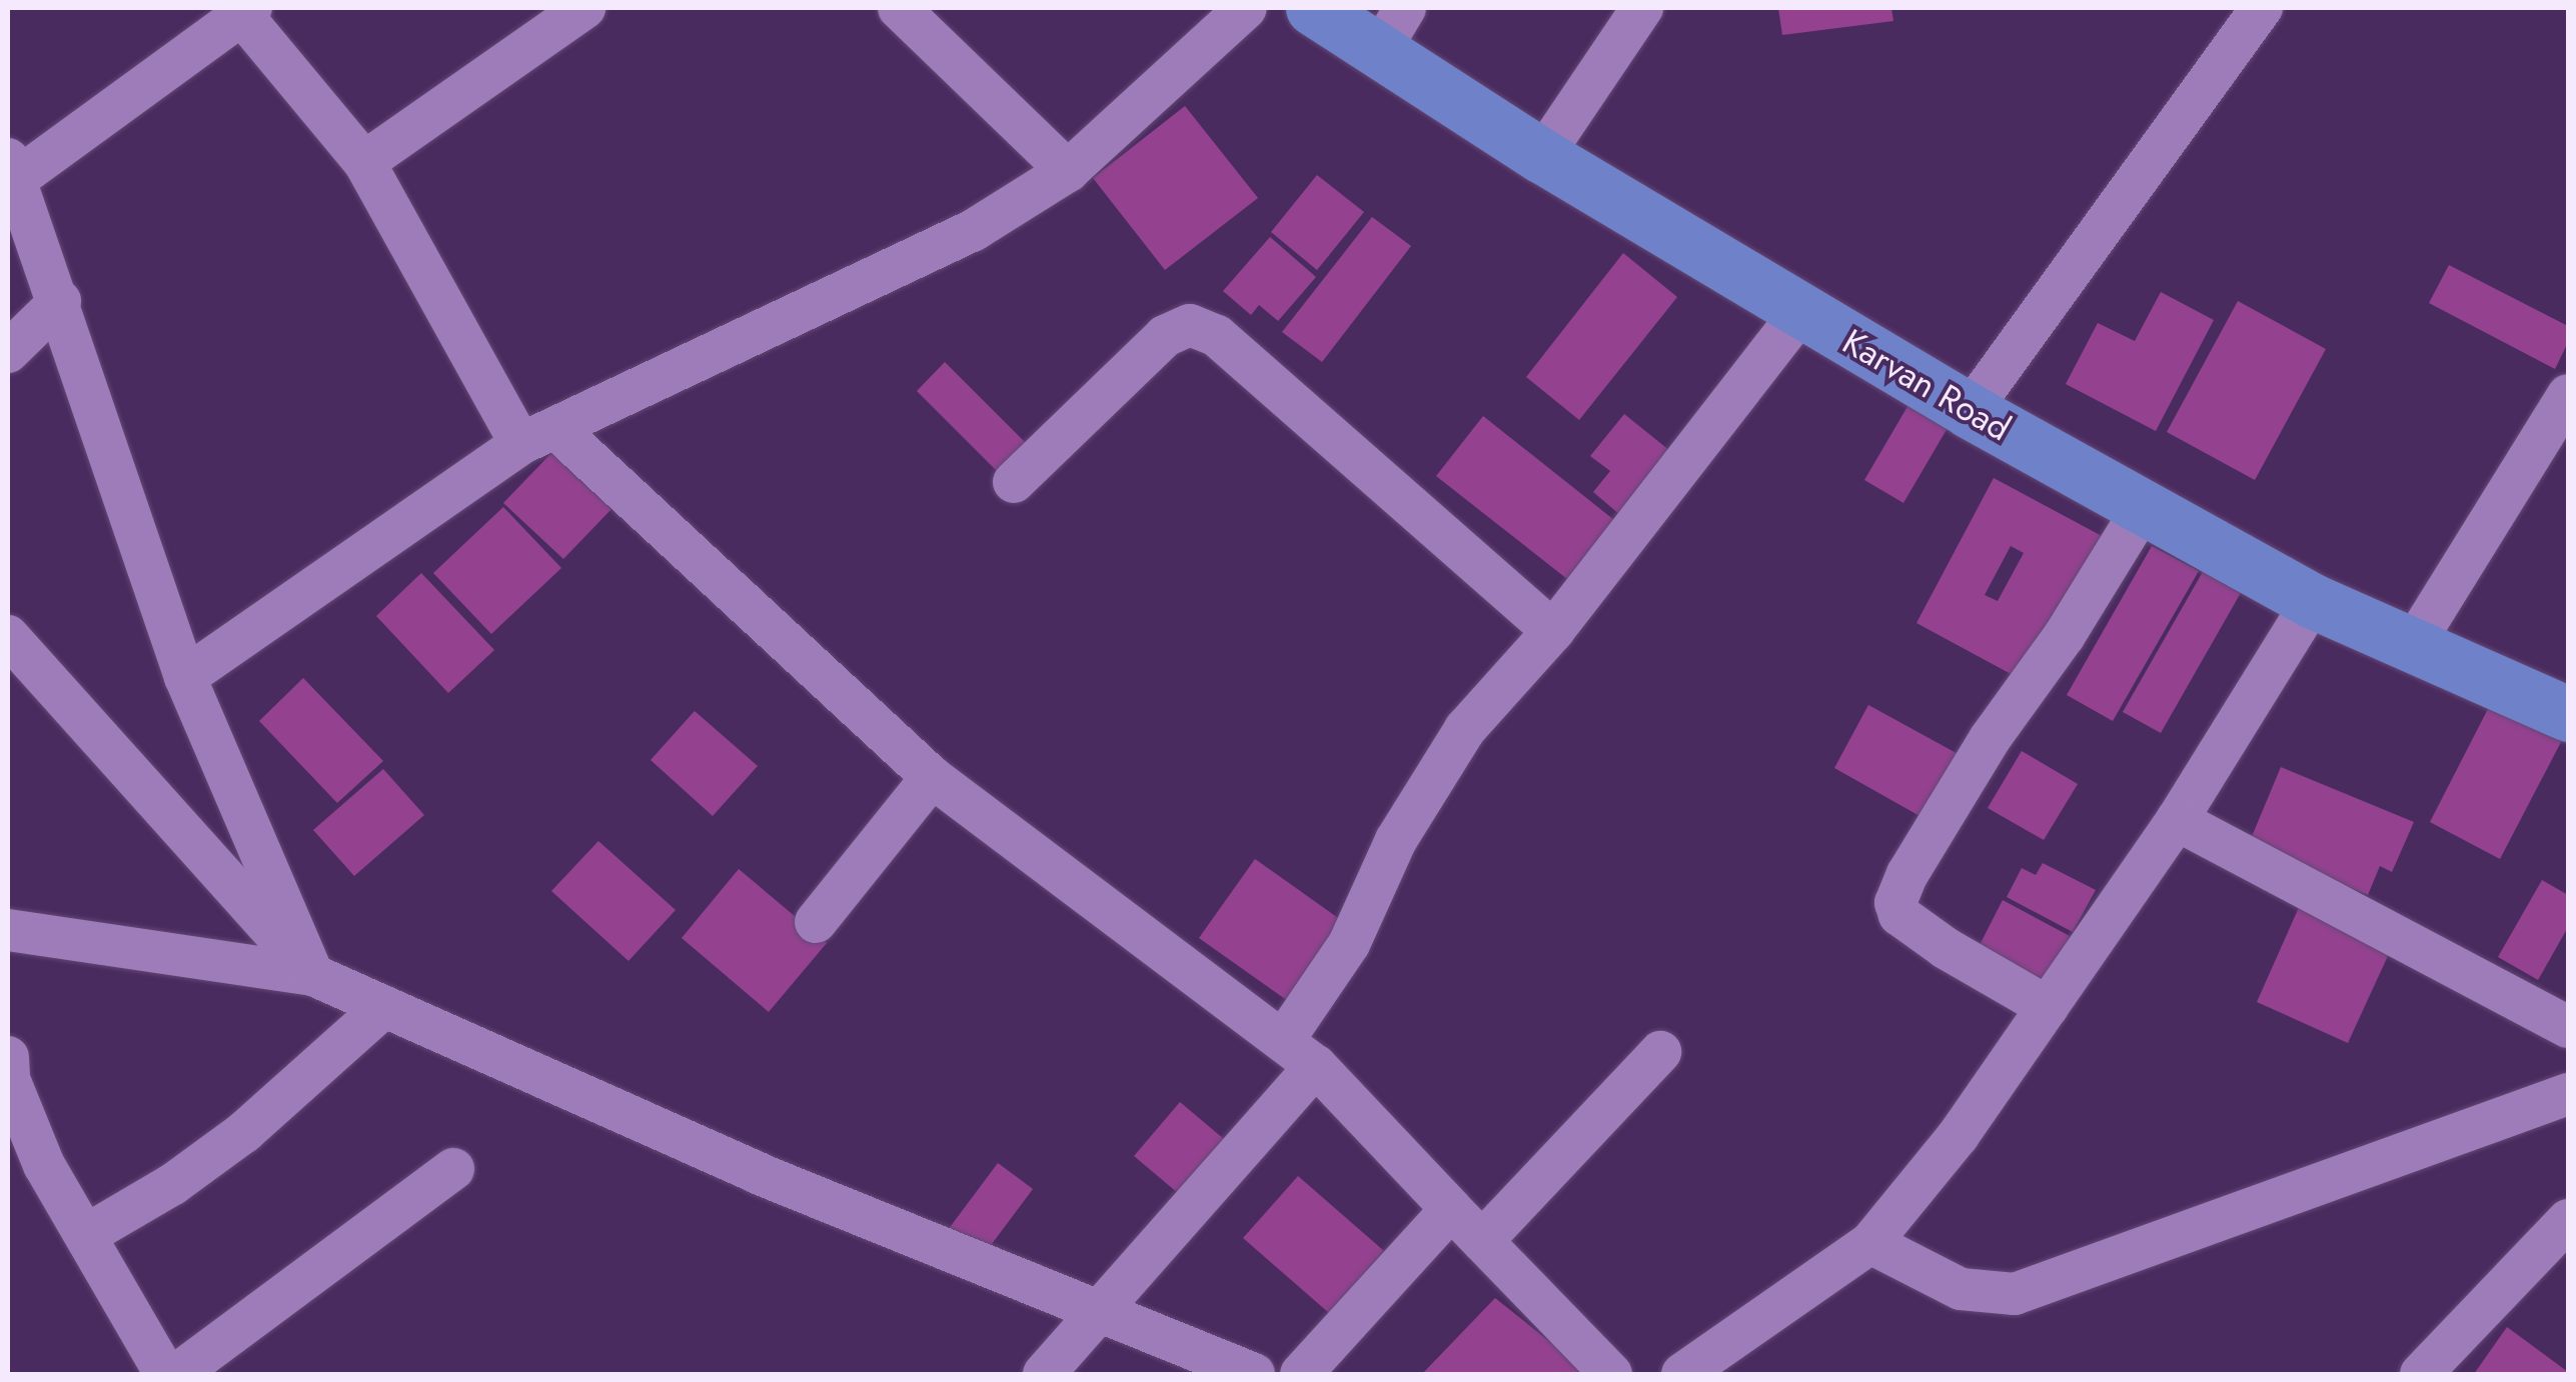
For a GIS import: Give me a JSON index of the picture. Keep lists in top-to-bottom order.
{
  "streets": {
    "street": ["Karvan Road"]
  }
}
